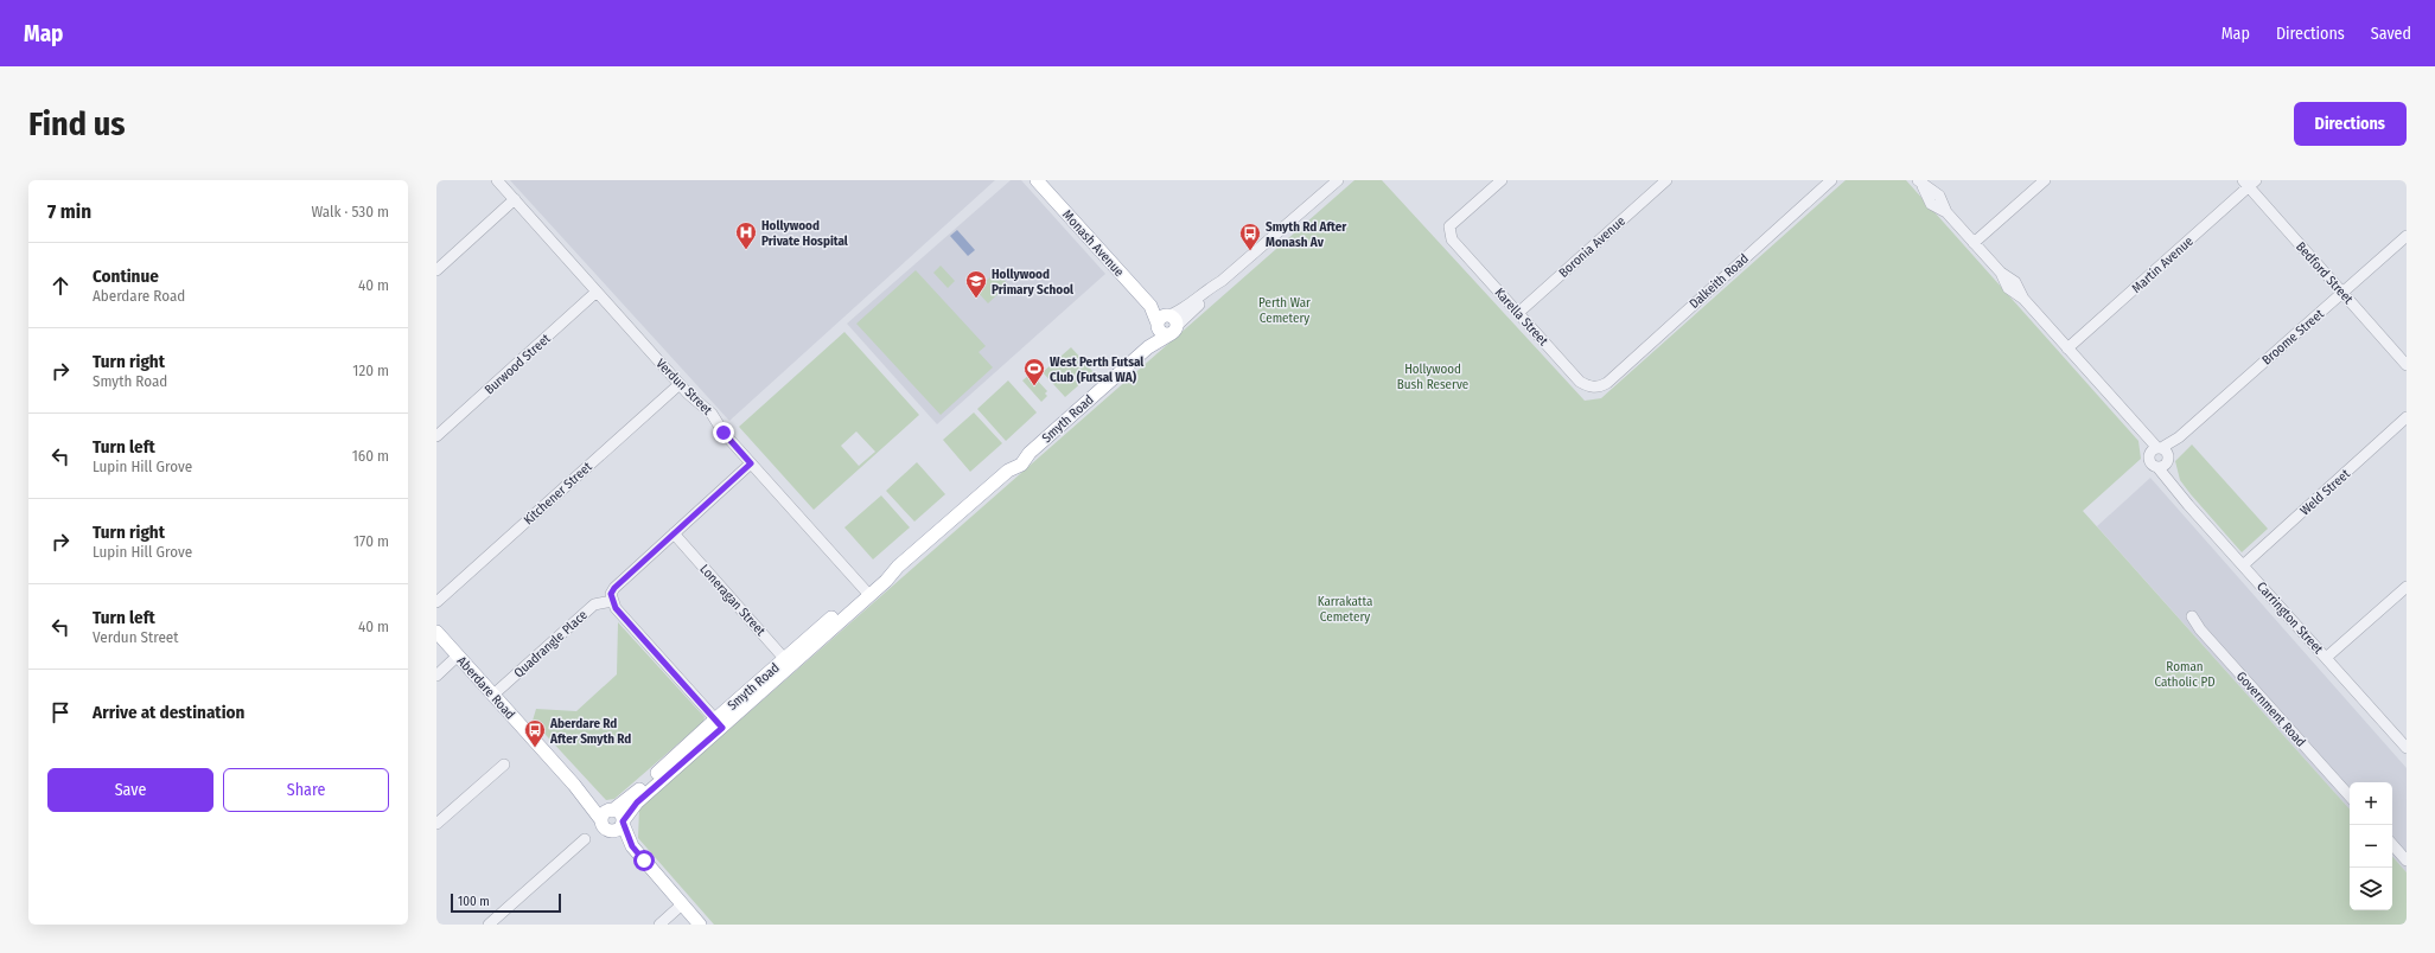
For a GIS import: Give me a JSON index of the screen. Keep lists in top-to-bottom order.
{
  "streets": {
    "main road": ["Monash Avenue", "Smyth Road", "Aberdare Road"],
    "street": [
      "Boronia Avenue",
      "Martin Avenue",
      "Bedford Street",
      "Dalkeith Road",
      "Karella Street",
      "Broome Street",
      "Burwood Street",
      "Verdun Street",
      "Weld Street",
      "Kitchener Street",
      "Loneragan Street",
      "Carrington Street",
      "Quadrangle Place",
      "Government Road"
    ]
  },
  "crossings": [
    ["Monash Avenue", "Smyth Road"],
    ["Boronia Avenue", "Karella Street"],
    ["Martin Avenue", "Bedford Street"],
    ["Martin Avenue", "Carrington Street"],
    ["Bedford Street", "Broome Street"],
    ["Dalkeith Road", "Karella Street"],
    ["Broome Street", "Carrington Street"],
    ["Burwood Street", "Verdun Street"],
    ["Verdun Street", "Smyth Road"],
    ["Verdun Street", "Kitchener Street"],
    ["Smyth Road", "Loneragan Street"],
    ["Smyth Road", "Aberdare Road"],
    ["Weld Street", "Carrington Street"],
    ["Quadrangle Place", "Aberdare Road"]
  ],
  "parks": [
    "Perth War Cemetery",
    "Hollywood Bush Reserve",
    "Karrakatta Cemetery",
    "Roman Catholic PD"
  ],
  "places": {
    "hospital": ["Hollywood Private Hospital"],
    "bus stop": ["Smyth Rd After Monash Av", "Aberdare Rd After Smyth Rd"],
    "school or university": ["Hollywood Primary School"],
    "sports": ["West Perth Futsal Club (Futsal WA)"]
  },
  "scale_bar": "100 m",
  "page": {
    "header": "Map",
    "nav": ["Map", "Directions", "Saved"],
    "buttons": [
      "Directions",
      ["Save", "Share"]
    ],
    "title": "Find us",
    "heading": ["7 min", "Walk · 530 m"],
    "list": [
      ["Continue", "Aberdare Road", "40 m"],
      ["Turn right", "Smyth Road", "120 m"],
      ["Turn left", "Lupin Hill Grove", "160 m"],
      ["Turn right", "Lupin Hill Grove", "170 m"],
      ["Turn left", "Verdun Street", "40 m"],
      "Arrive at destination"
    ],
    "map_buttons": ["+", "−"],
    "scale": "100 m"
  }
}
